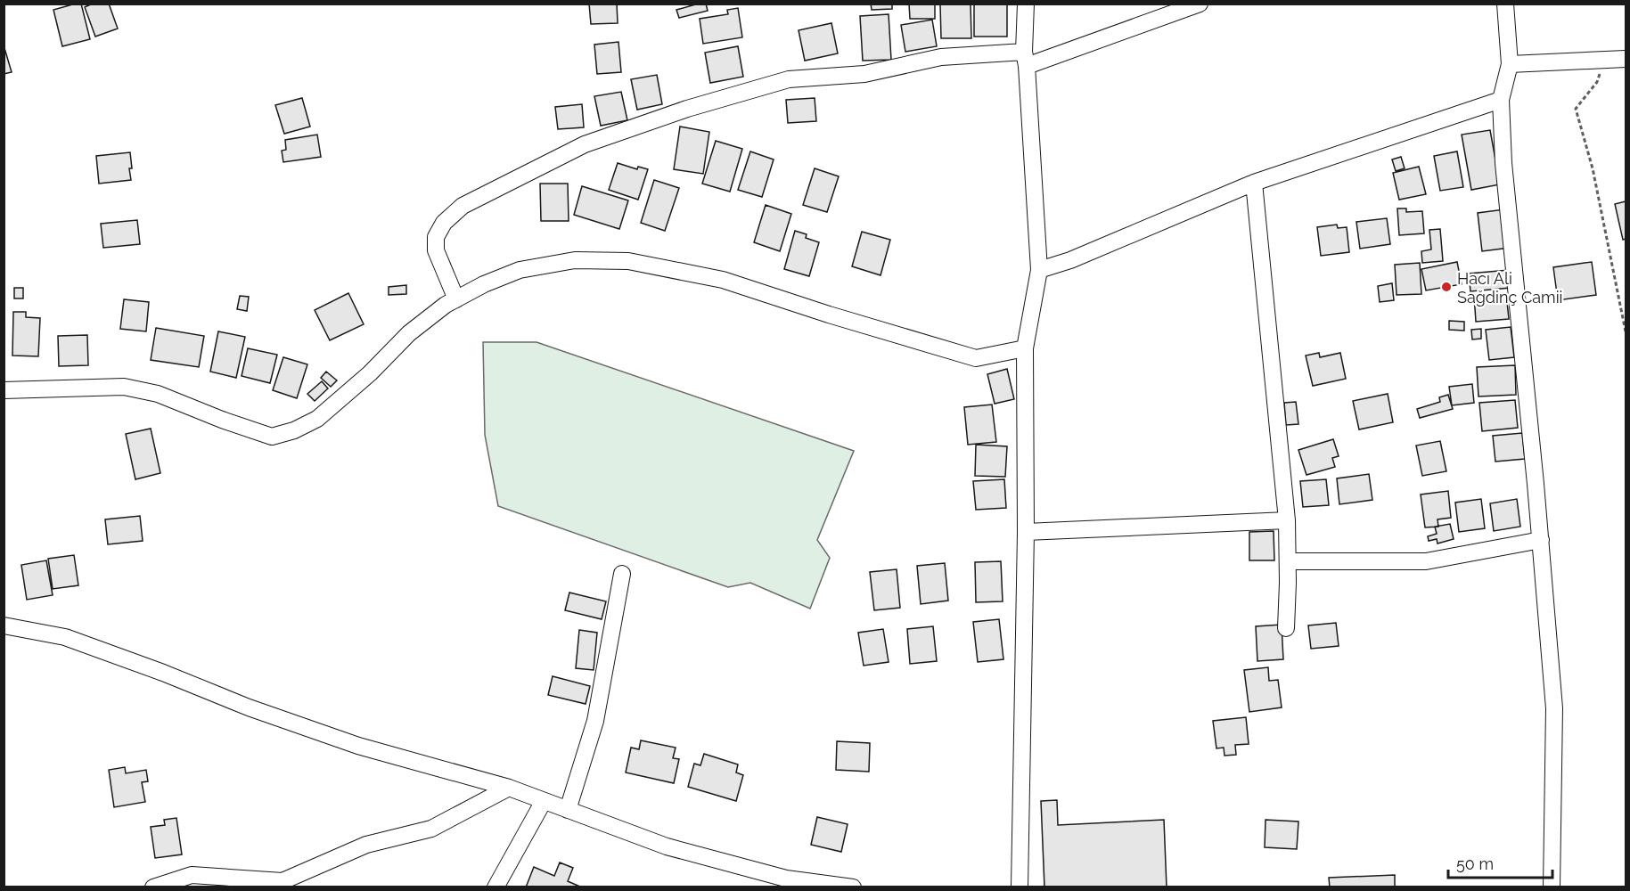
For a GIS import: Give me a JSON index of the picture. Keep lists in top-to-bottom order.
{
  "places": ["Hacı Ali Sağdinç Camii"],
  "scale_bar": "50 m"
}
